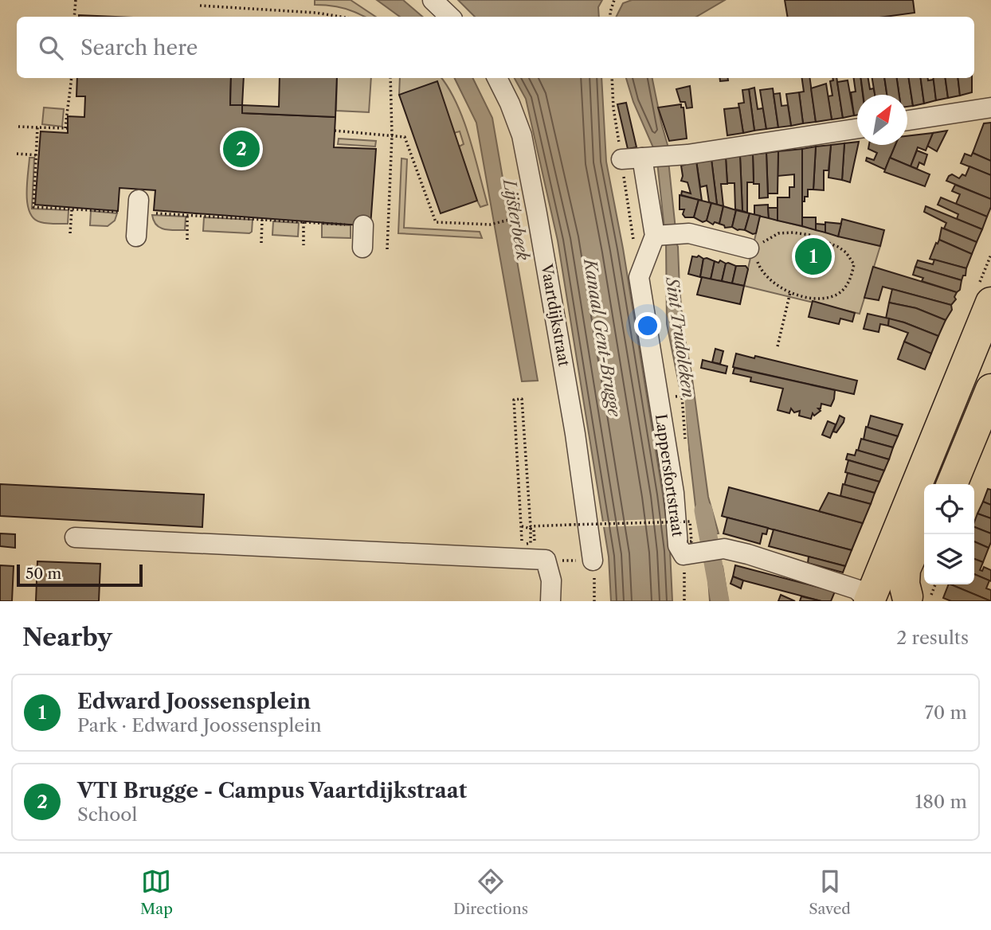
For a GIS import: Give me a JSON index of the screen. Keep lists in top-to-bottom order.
{
  "streets": {
    "street": ["Vaartdijkstraat", "Lappersfortstraat"]
  },
  "water": ["Lijsterbeek", "Kanaal Gent-Brugge", "Sint Trudoleken"],
  "scale_bar": "50 m",
  "north": "top right",
  "page": {
    "search": "Search here",
    "pins": ["2", "1"],
    "scale": "50 m",
    "heading": ["Nearby", "2 results"],
    "list": [
      {
        "mark": "1",
        "name": "Edward Joossensplein",
        "note": "Park · Edward Joossensplein",
        "value": "70 m"
      },
      {
        "mark": "2",
        "name": "VTI Brugge - Campus Vaartdijkstraat",
        "note": "School",
        "value": "180 m"
      }
    ],
    "nav": ["Map", "Directions", "Saved"]
  }
}
